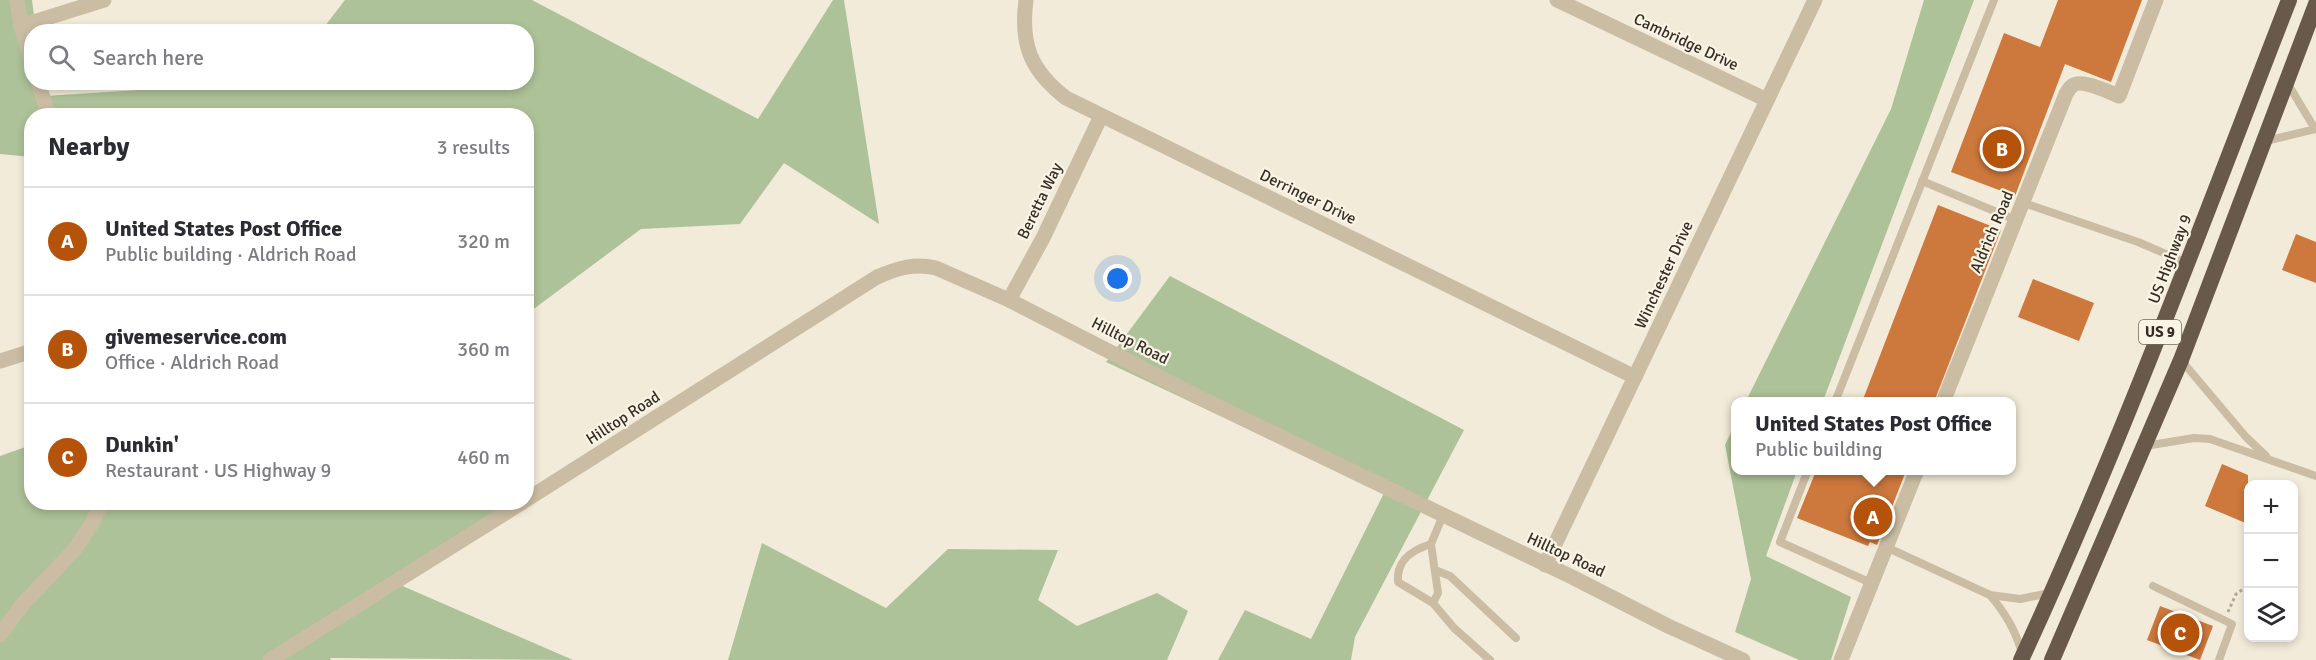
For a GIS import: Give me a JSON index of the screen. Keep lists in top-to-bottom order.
{
  "streets": {
    "highway": ["US Highway 9", "US 9"],
    "street": [
      "Cambridge Drive",
      "Derringer Drive",
      "Beretta Way",
      "Aldrich Road",
      "Winchester Drive",
      "Hilltop Road"
    ]
  },
  "crossings": [
    ["Cambridge Drive", "Winchester Drive"],
    ["Derringer Drive", "Beretta Way"],
    ["Derringer Drive", "Winchester Drive"],
    ["Beretta Way", "Hilltop Road"],
    ["Winchester Drive", "Hilltop Road"]
  ],
  "page": {
    "search": "Search here",
    "heading": ["Nearby", "3 results"],
    "pins": ["B", "A", "C"],
    "list": [
      {
        "mark": "A",
        "name": "United States Post Office",
        "note": "Public building · Aldrich Road",
        "value": "320 m"
      },
      {
        "mark": "B",
        "name": "givemeservice.com",
        "note": "Office · Aldrich Road",
        "value": "360 m"
      },
      {
        "mark": "C",
        "name": "Dunkin'",
        "note": "Restaurant · US Highway 9",
        "value": "460 m"
      }
    ],
    "popup": ["United States Post Office", "Public building"],
    "map_buttons": ["+", "−"]
  }
}
